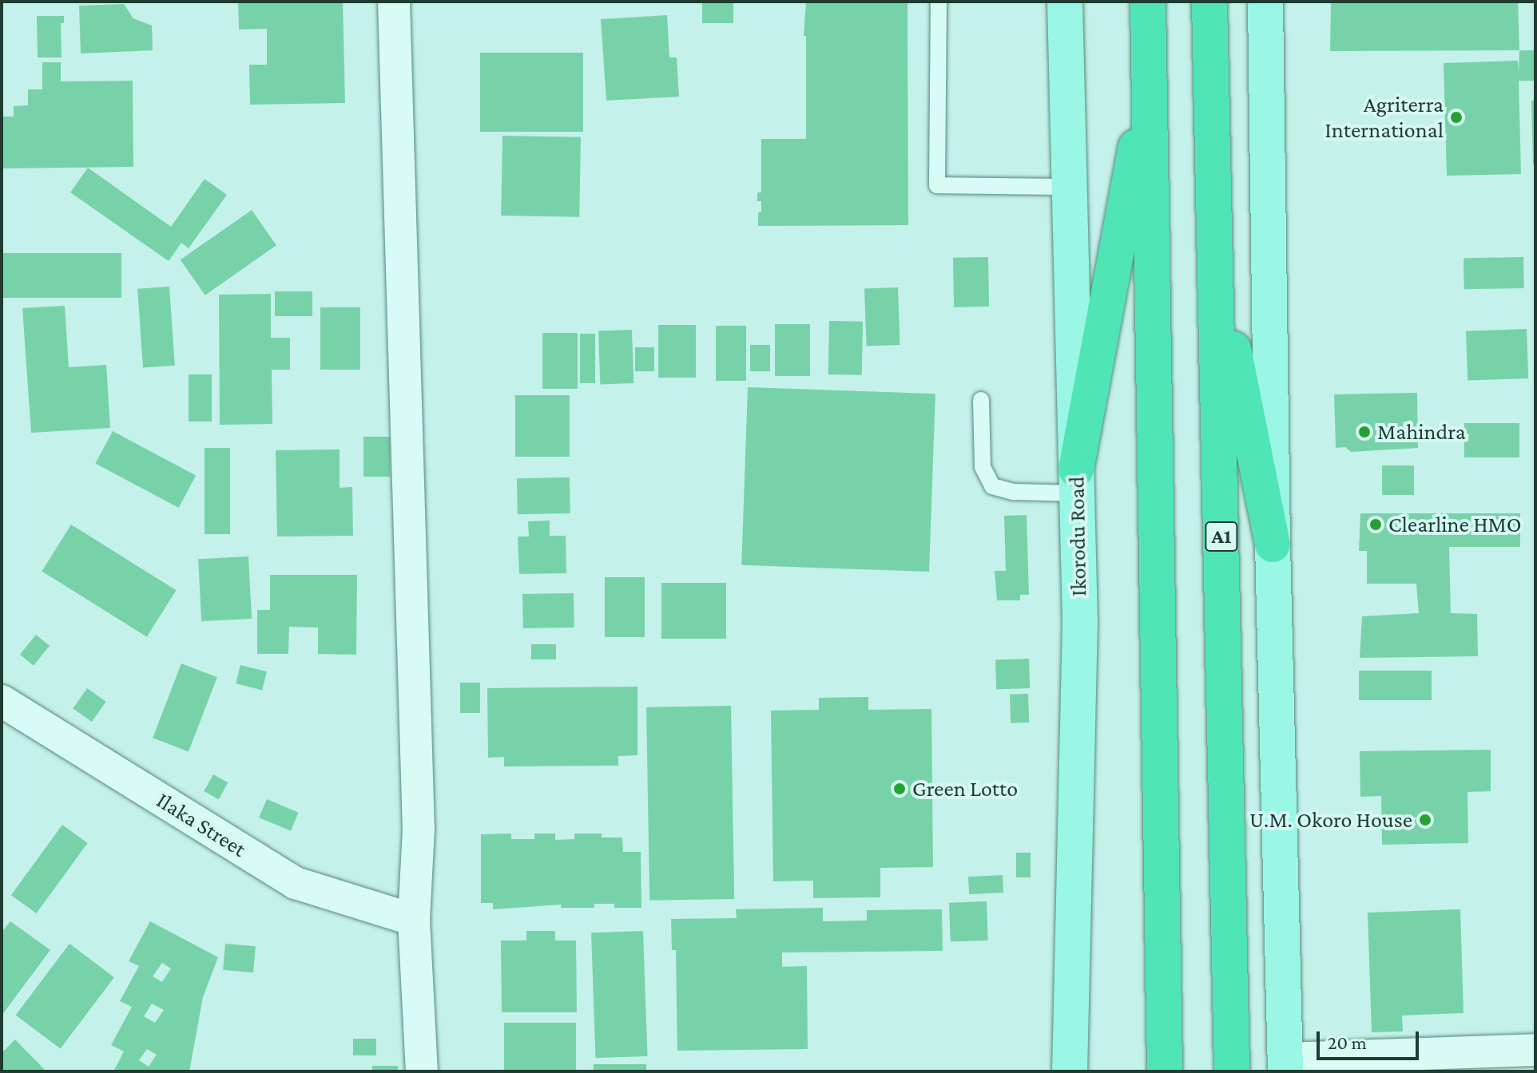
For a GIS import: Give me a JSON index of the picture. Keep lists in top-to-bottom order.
{
  "streets": {
    "highway": ["A1"],
    "main road": ["Ikorodu Road"],
    "street": ["Ilaka Street"]
  },
  "places": [
    "Agriterra International",
    "Mahindra",
    "Clearline HMO",
    "Green Lotto",
    "U.M. Okoro House"
  ],
  "scale_bar": "20 m"
}
